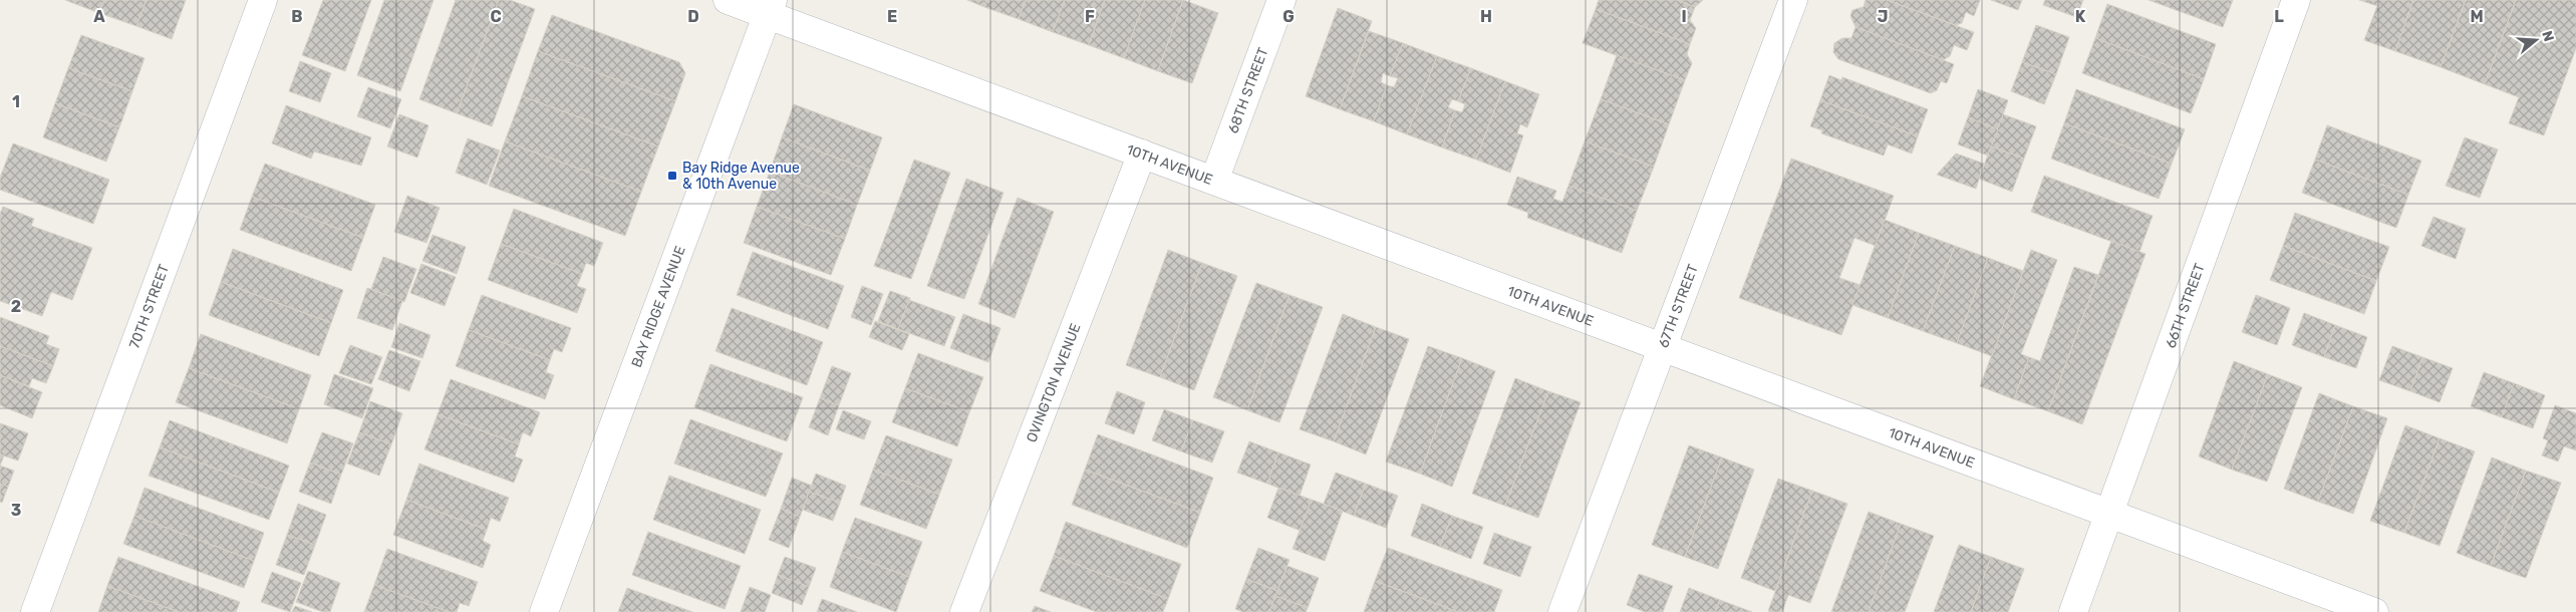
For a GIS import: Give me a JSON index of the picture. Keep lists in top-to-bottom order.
{
  "streets": {
    "street": [
      "68TH STREET",
      "10TH AVENUE",
      "70TH STREET",
      "BAY RIDGE AVENUE",
      "67TH STREET",
      "66TH STREET",
      "OVINGTON AVENUE"
    ]
  },
  "crossings": [
    ["68TH STREET", "10TH AVENUE"],
    ["10TH AVENUE", "BAY RIDGE AVENUE"],
    ["10TH AVENUE", "67TH STREET"],
    ["10TH AVENUE", "66TH STREET"],
    ["10TH AVENUE", "OVINGTON AVENUE"]
  ],
  "places": {
    "transit": ["Bay Ridge Avenue & 10th Avenue"]
  },
  "north": "right",
  "grid": {
    "columns": [
      "A",
      "B",
      "C",
      "D",
      "E",
      "F",
      "G",
      "H",
      "I",
      "J",
      "K",
      "L",
      "M"
    ],
    "rows": ["1", "2", "3"]
  }
}
